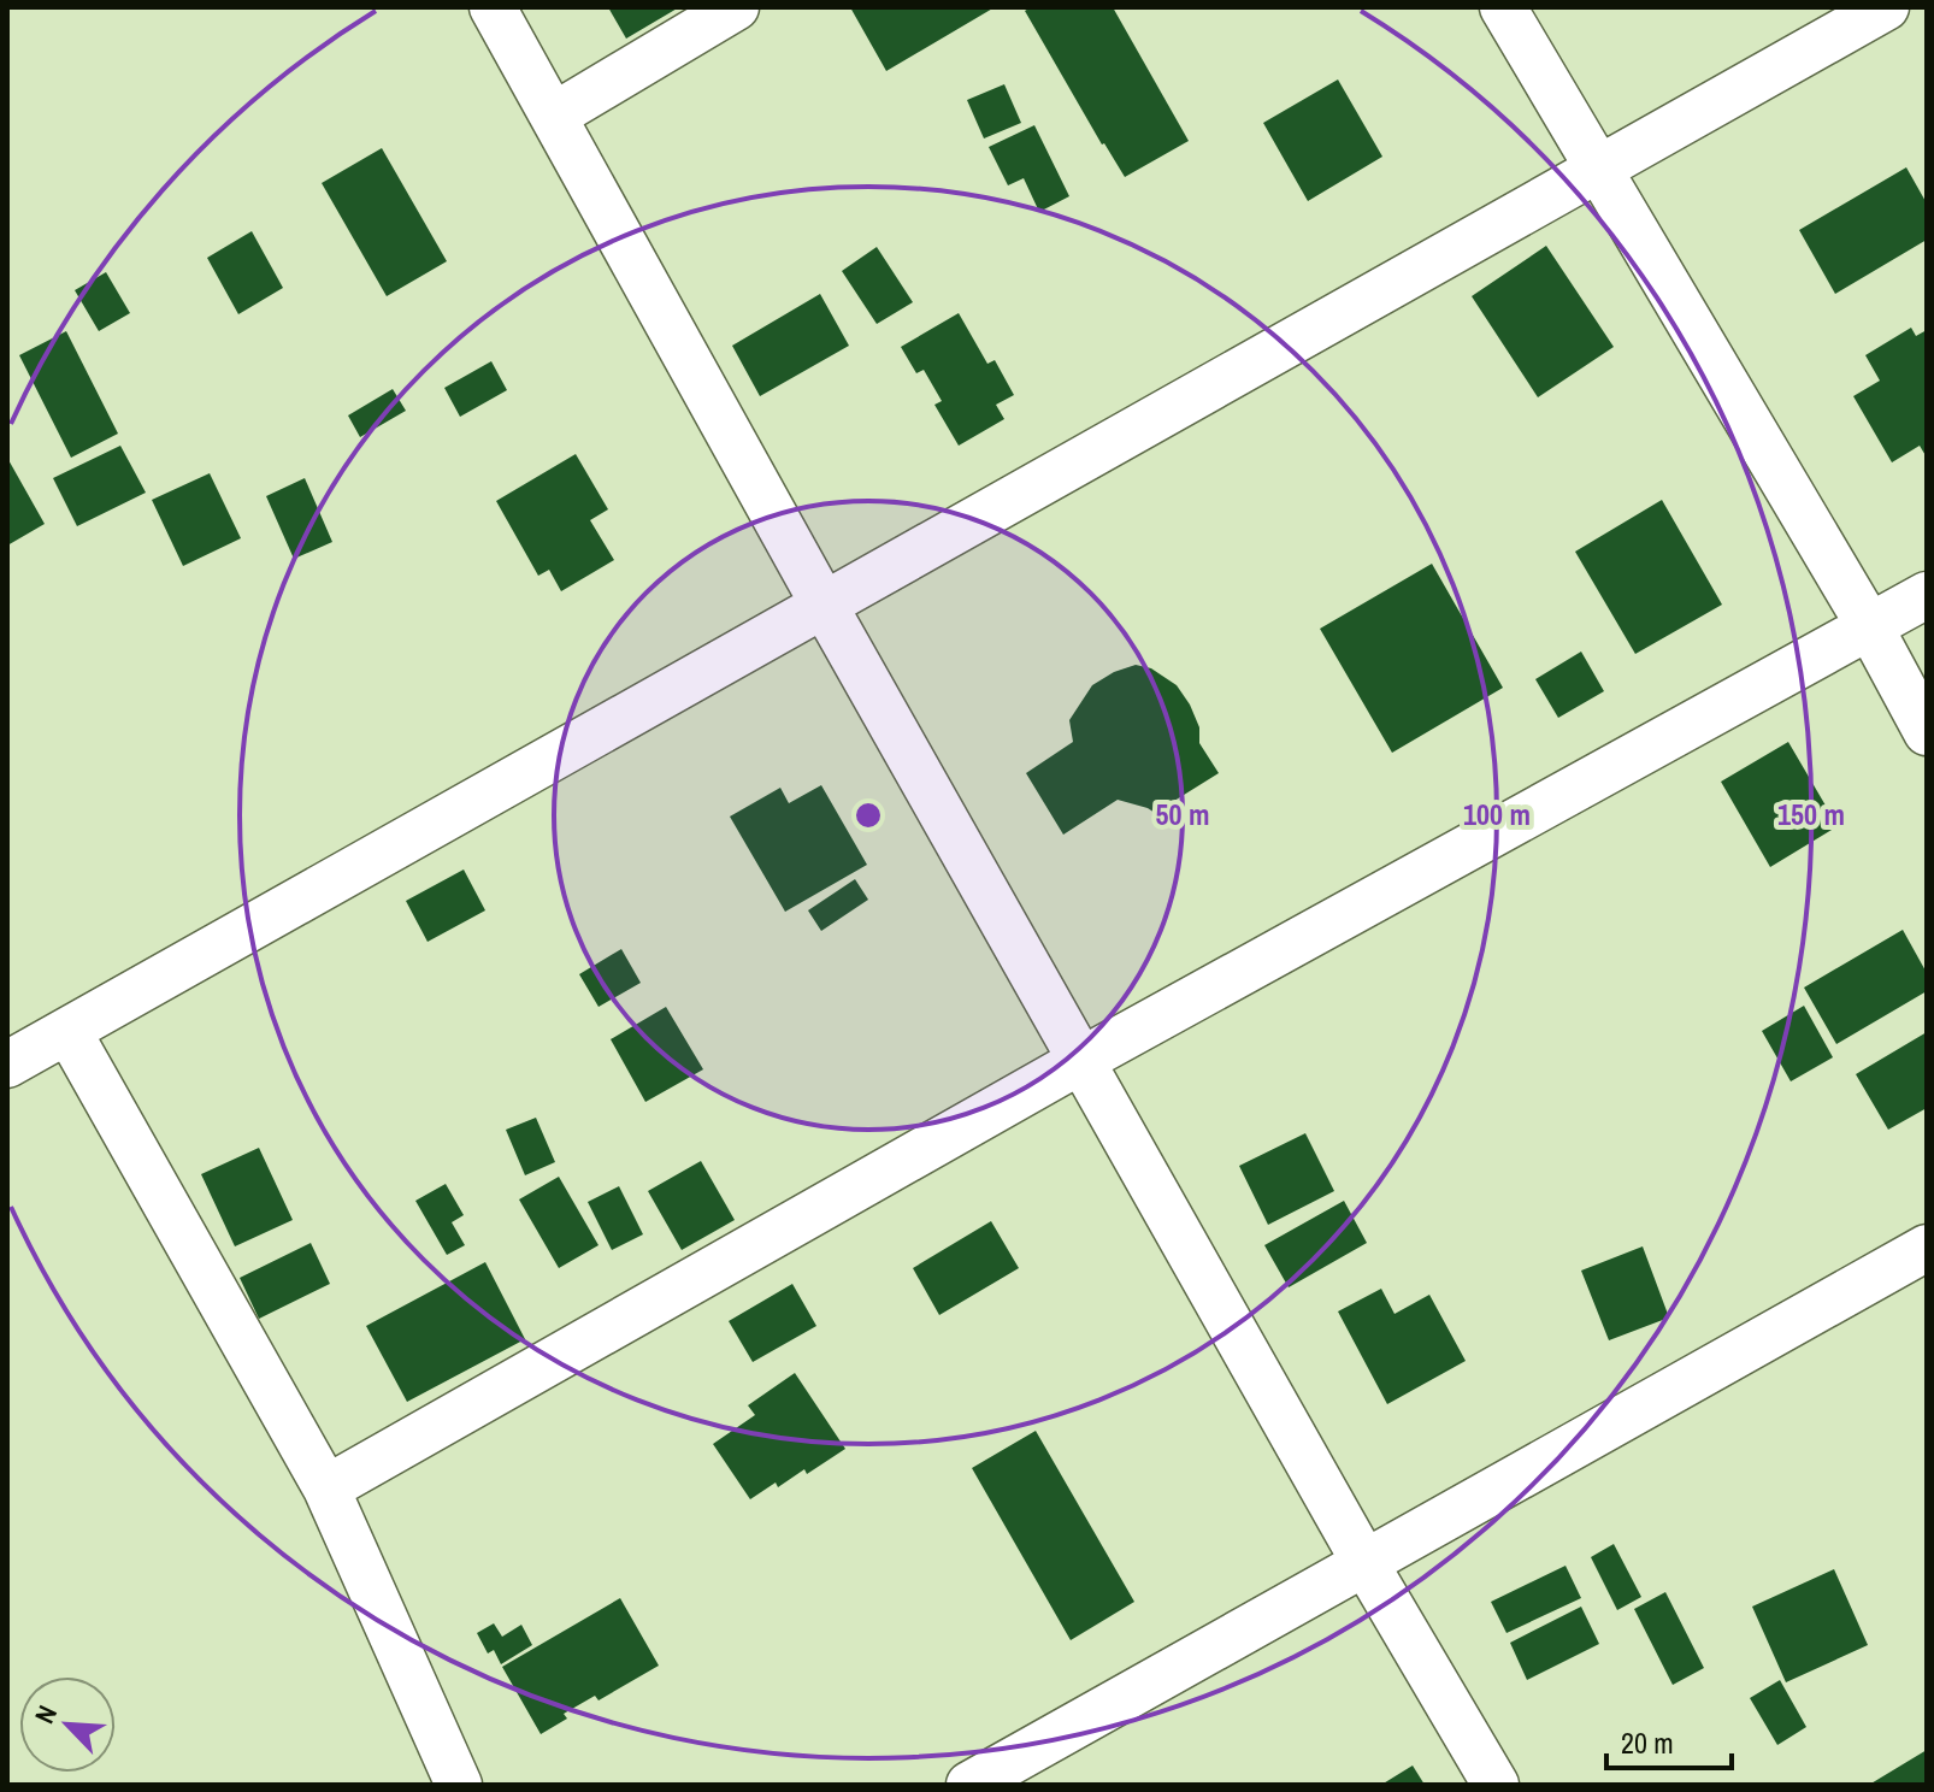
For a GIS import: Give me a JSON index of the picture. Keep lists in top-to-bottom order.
{
  "scale_bar": "20 m",
  "north": "top left",
  "rings": ["50 m", "100 m", "150 m"]
}
